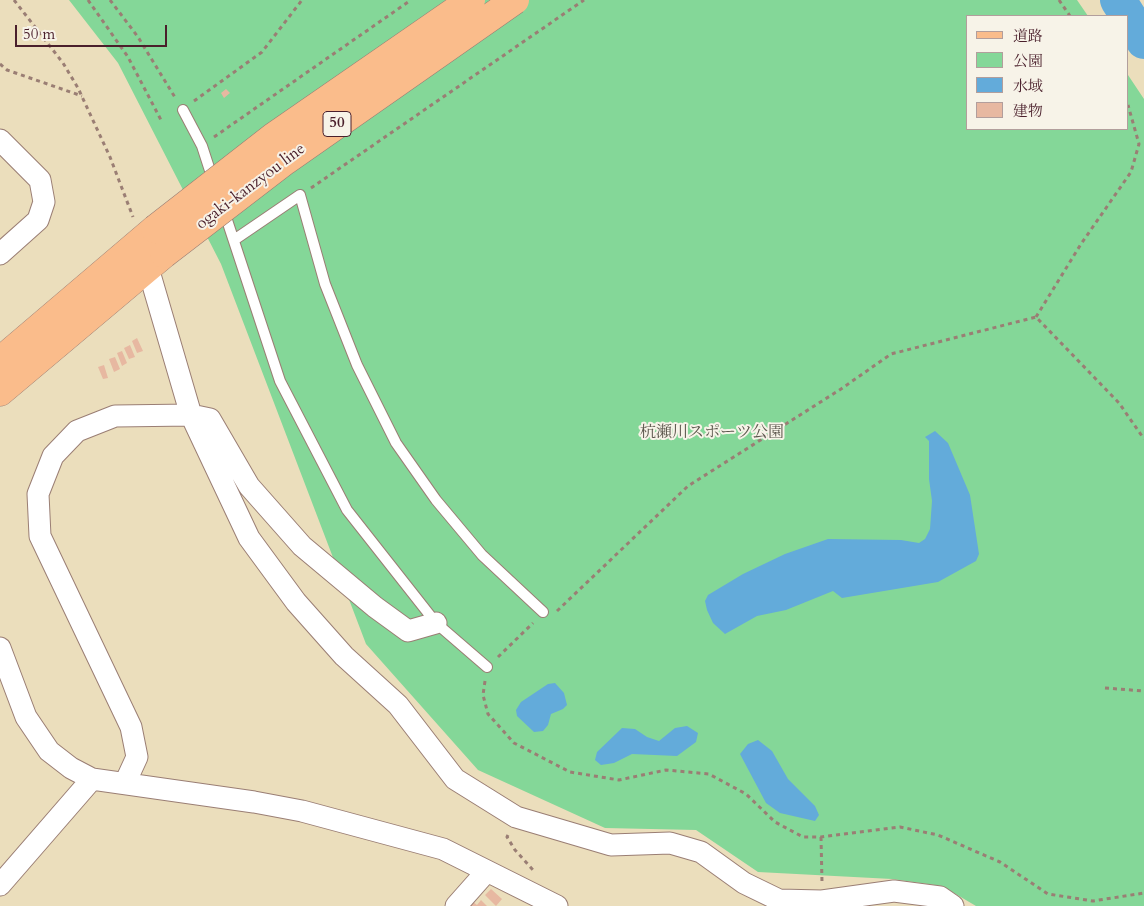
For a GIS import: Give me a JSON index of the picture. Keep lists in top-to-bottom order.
{
  "streets": {
    "main road": ["50", "ogaki-kanzyou line"]
  },
  "parks": ["杭瀬川スポーツ公園"],
  "legend": [
    "道路",
    "公園",
    "水域",
    "建物"
  ],
  "scale_bar": "50 m"
}
